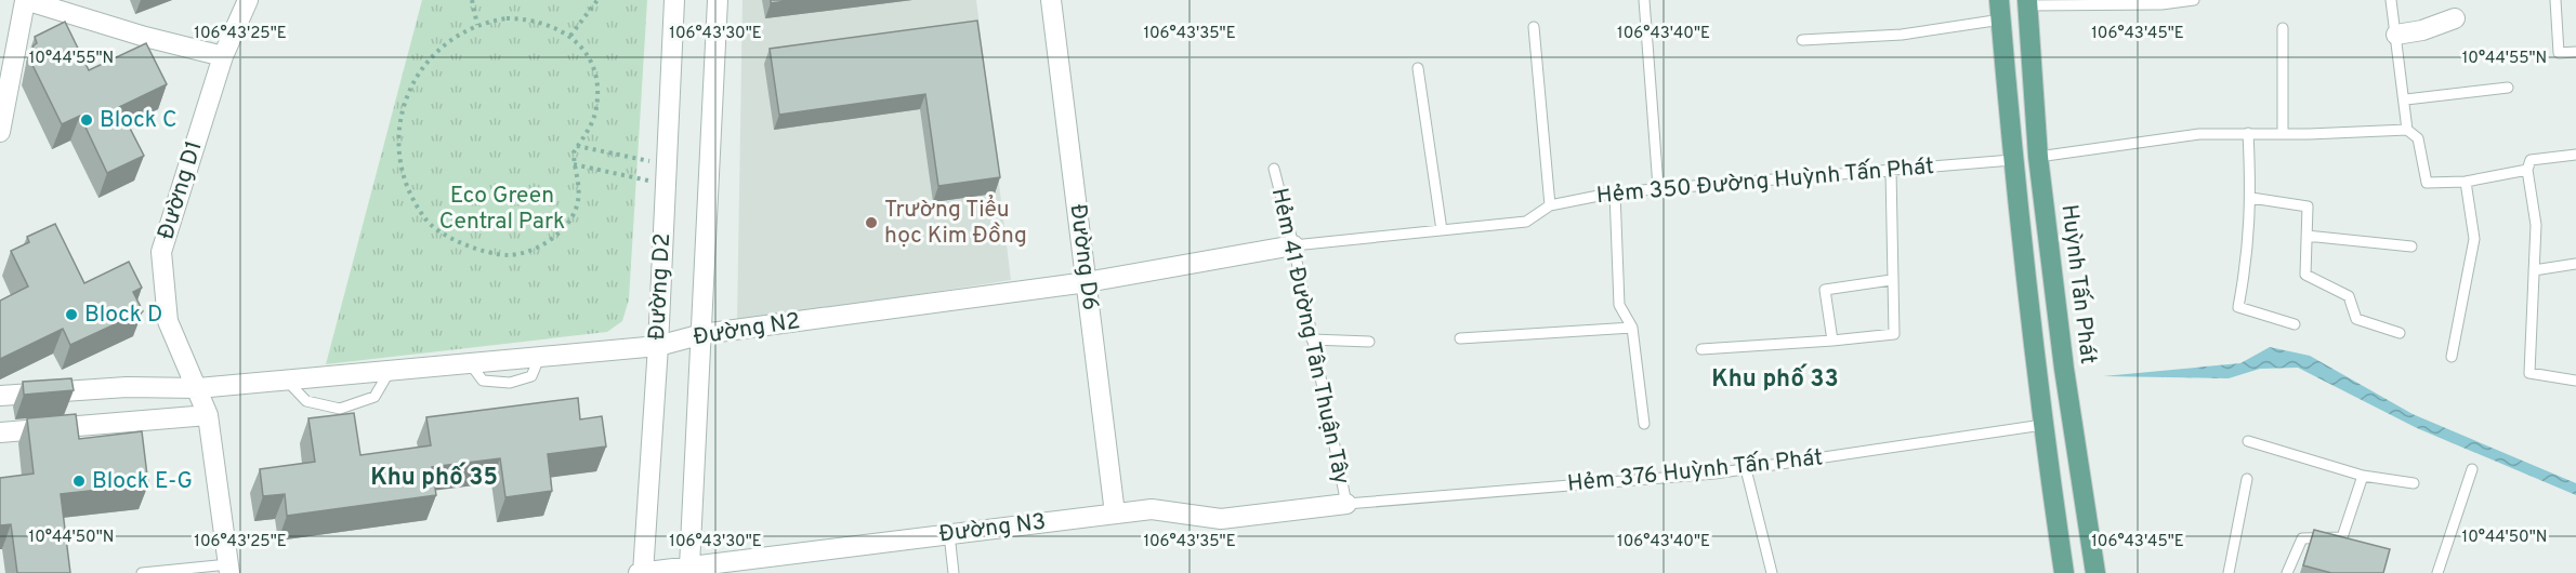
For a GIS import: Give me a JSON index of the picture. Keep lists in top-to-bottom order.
{
  "streets": {
    "main road": ["Huỳnh Tấn Phát"],
    "street": [
      "Đường D1",
      "Đường D6",
      "Đường D2",
      "Đường N2",
      "Đường N3"
    ],
    "lane": ["Hẻm 350 Đường Huỳnh Tấn Phát", "Hẻm 41 Đường Tân Thuận Tây", "Hẻm 376 Huỳnh Tấn Phát"]
  },
  "crossings": [
    ["Hẻm 350 Đường Huỳnh Tấn Phát", "Đường N2"],
    ["Hẻm 350 Đường Huỳnh Tấn Phát", "Hẻm 41 Đường Tân Thuận Tây"],
    ["Đường D1", "Đường N2"],
    ["Đường D6", "Đường N2"],
    ["Đường D6", "Đường N3"],
    ["Đường D2", "Đường N2"],
    ["Đường D2", "Đường N3"],
    ["Đường N2", "Hẻm 41 Đường Tân Thuận Tây"],
    ["Hẻm 41 Đường Tân Thuận Tây", "Hẻm 376 Huỳnh Tấn Phát"],
    ["Hẻm 41 Đường Tân Thuận Tây", "Đường N3"],
    ["Hẻm 376 Huỳnh Tấn Phát", "Đường N3"]
  ],
  "districts": ["Khu phố 33", "Khu phố 35"],
  "parks": ["Eco Green Central Park"],
  "places": [
    "Block C",
    "Trường Tiểu học Kim Đồng",
    "Block D",
    "Block E-G"
  ],
  "coordinates": [
    "106°43'25\"E",
    "106°43'30\"E",
    "106°43'35\"E",
    "106°43'40\"E",
    "106°43'45\"E",
    "10°44'55\"N",
    "10°44'50\"N"
  ]
}
